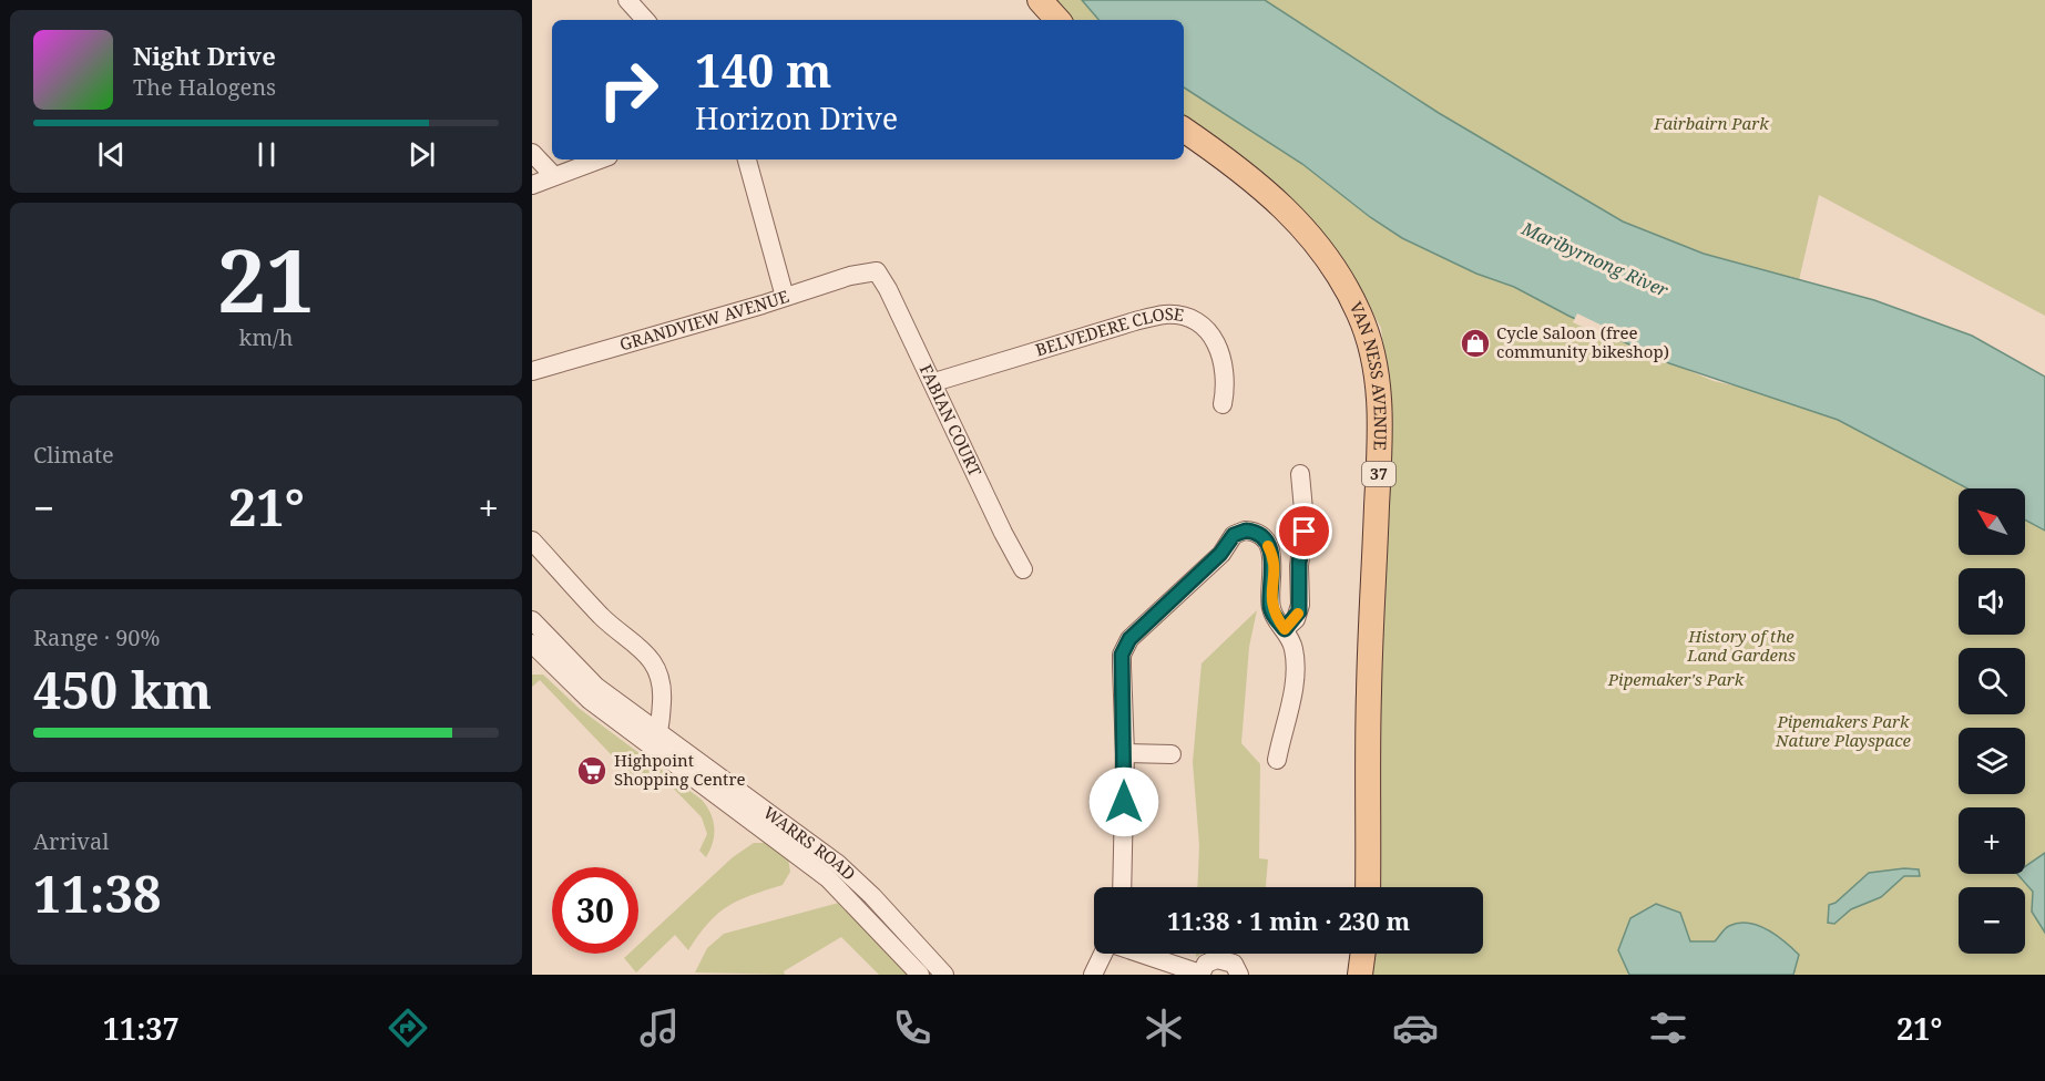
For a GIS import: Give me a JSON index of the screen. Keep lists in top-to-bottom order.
{
  "streets": {
    "main road": ["VAN NESS AVENUE", "37"],
    "street": [
      "GRANDVIEW AVENUE",
      "BELVEDERE CLOSE",
      "FABIAN COURT",
      "WARRS ROAD"
    ]
  },
  "crossings": [
    ["GRANDVIEW AVENUE", "FABIAN COURT"],
    ["BELVEDERE CLOSE", "FABIAN COURT"]
  ],
  "water": ["Maribyrnong River"],
  "parks": [
    "Fairbairn Park",
    "History of the Land Gardens",
    "Pipemaker's Park",
    "Pipemakers Park Nature Playspace"
  ],
  "places": {
    "shop": ["Cycle Saloon (free community bikeshop)"],
    "supermarket": ["Highpoint Shopping Centre"]
  },
  "north": "top left",
  "page": {
    "turn": ["140 m", "Horizon Drive"],
    "song": ["Night Drive", "The Halogens"],
    "tile": [
      ["21", "km/h"],
      "Climate",
      ["Range · 90%", "450 km"],
      ["Arrival", "11:38"]
    ],
    "heat": ["−", "21°", "+"],
    "map_buttons": ["+", "−"],
    "limit": "30",
    "trip": "11:38 · 1 min · 230 m",
    "tabs": ["11:37", "21°"]
  }
}
